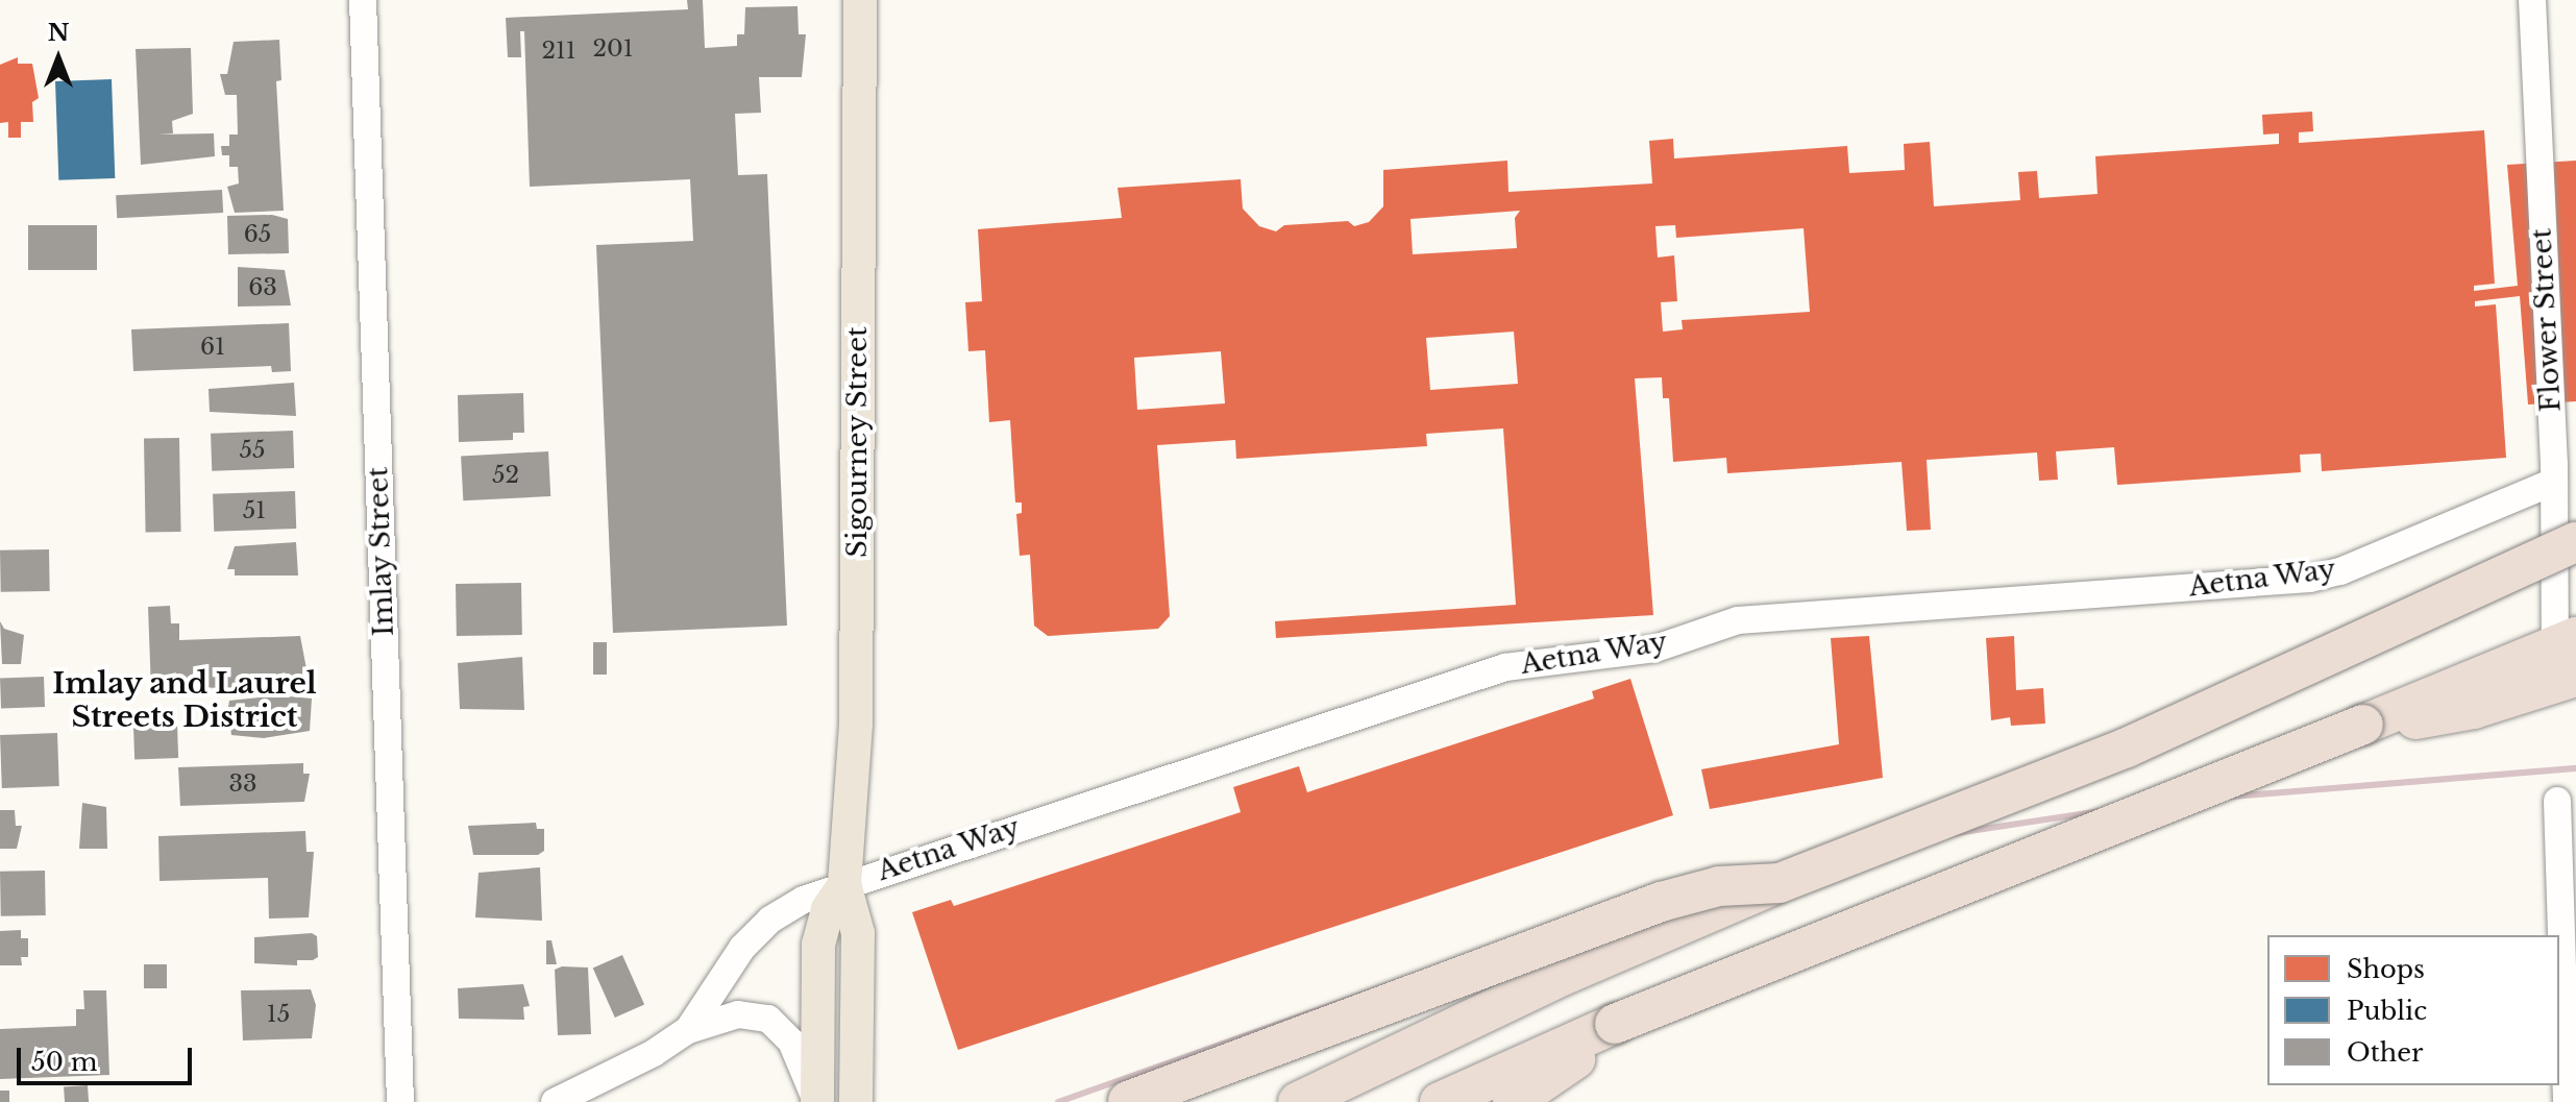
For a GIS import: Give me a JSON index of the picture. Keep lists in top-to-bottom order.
{
  "streets": {
    "main road": ["Sigourney Street"],
    "street": ["Flower Street", "Imlay Street", "Aetna Way"]
  },
  "crossings": [
    ["Flower Street", "Aetna Way"],
    ["Sigourney Street", "Aetna Way"]
  ],
  "districts": ["Imlay and Laurel Streets District"],
  "house_numbers": [
    "201",
    "211",
    "65",
    "63",
    "61",
    "55",
    "52",
    "51",
    "33",
    "15"
  ],
  "legend": ["Shops", "Public", "Other"],
  "scale_bar": "50 m",
  "north": "top"
}
